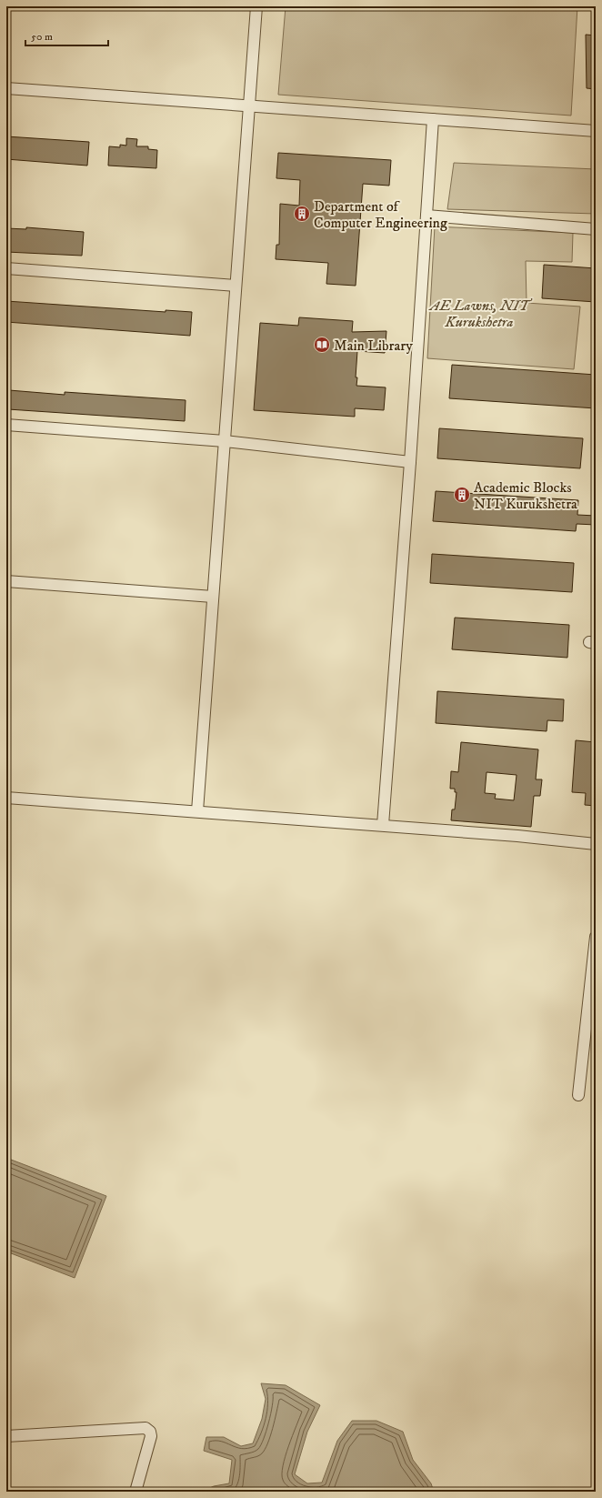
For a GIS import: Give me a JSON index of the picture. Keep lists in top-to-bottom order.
{
  "parks": ["AE Lawns, NIT Kurukshetra"],
  "places": {
    "building": ["Department of Computer Engineering", "Academic Blocks NIT Kurukshetra"],
    "library": ["Main Library"]
  },
  "scale_bar": "50 m"
}
